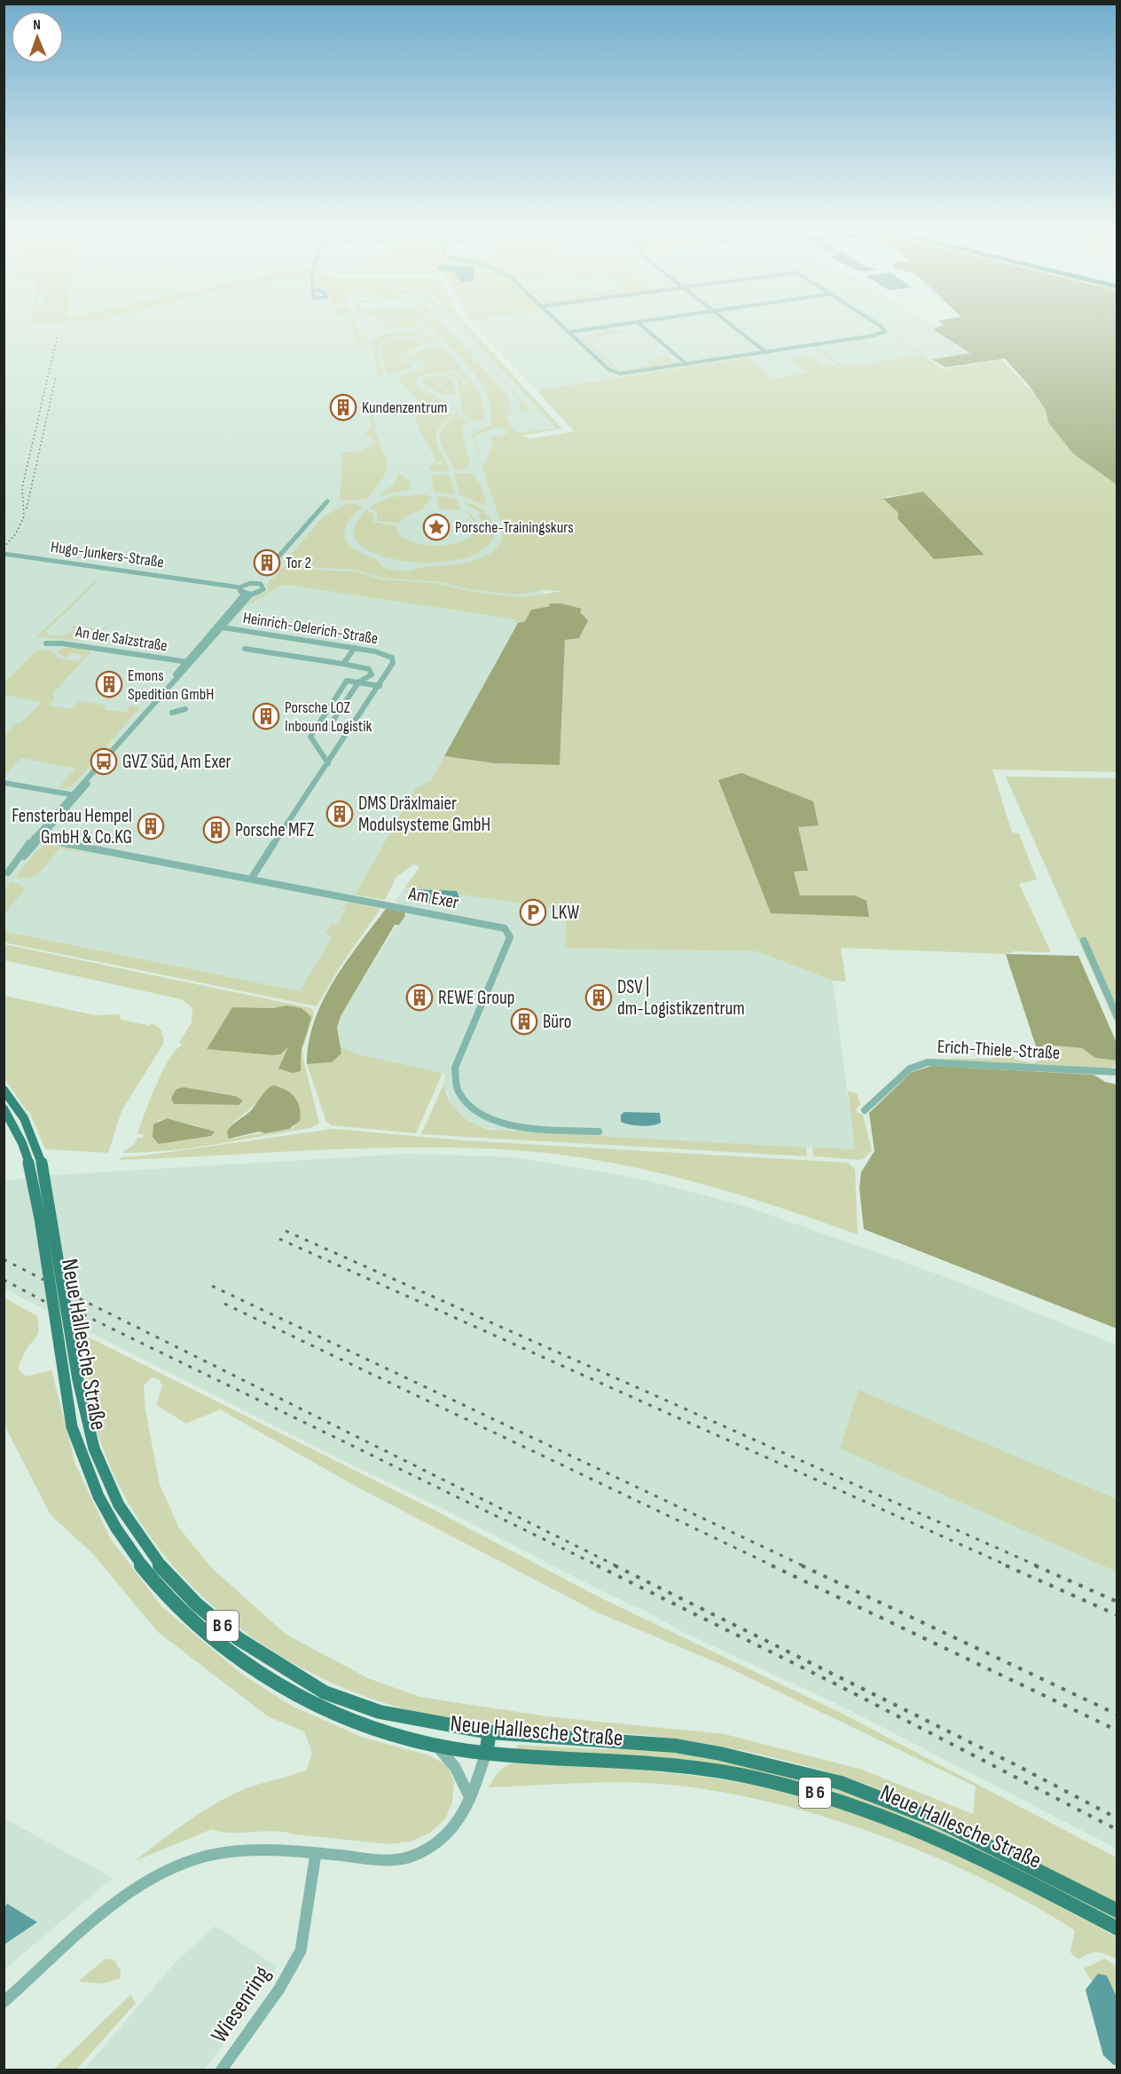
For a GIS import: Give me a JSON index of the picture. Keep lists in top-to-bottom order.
{
  "streets": {
    "main road": ["Neue Hallesche Straße", "B 6"],
    "street": [
      "Hugo-Junkers-Straße",
      "Heinrich-Oelerich-Straße",
      "An der Salzstraße",
      "Am Exer",
      "Erich-Thiele-Straße",
      "Wiesenring"
    ]
  },
  "crossings": [
    ["Heinrich-Oelerich-Straße", "Am Exer"]
  ],
  "places": {
    "building": [
      "Kundenzentrum",
      "Tor 2",
      "Emons Spedition GmbH",
      "Porsche LOZ Inbound Logistik",
      "DMS Dräxlmaier Modulsysteme GmbH",
      "Fensterbau Hempel GmbH & Co.KG",
      "Porsche MFZ",
      "REWE Group",
      "DSV | dm-Logistikzentrum",
      "Büro"
    ],
    "place": ["Porsche-Trainingskurs"],
    "bus stop": ["GVZ Süd, Am Exer"],
    "parking": ["LKW"]
  },
  "north": "top"
}
